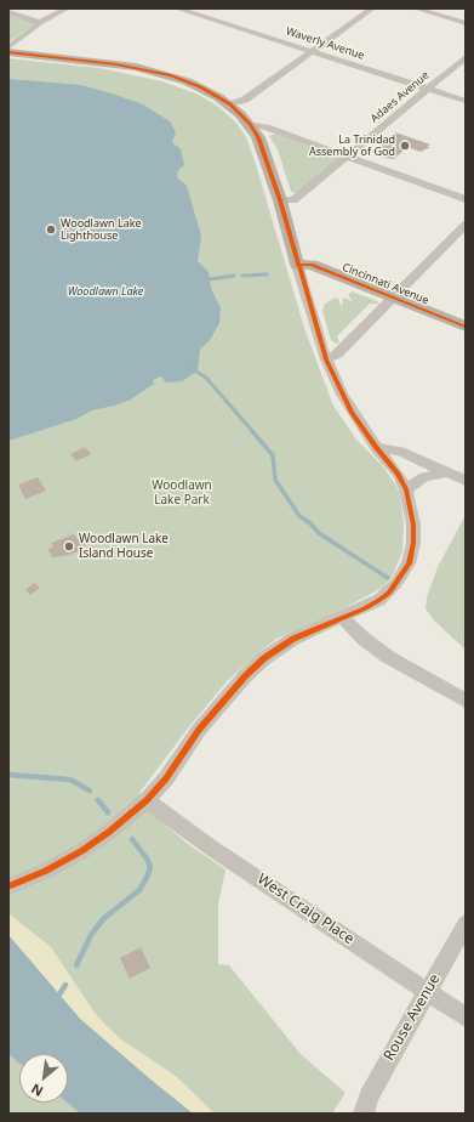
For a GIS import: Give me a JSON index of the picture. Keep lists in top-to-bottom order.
{
  "streets": {
    "street": [
      "Waverly Avenue",
      "Adaes Avenue",
      "Cincinnati Avenue",
      "West Craig Place",
      "Rouse Avenue"
    ]
  },
  "crossings": [
    ["Waverly Avenue", "Adaes Avenue"],
    ["West Craig Place", "Rouse Avenue"]
  ],
  "water": ["Woodlawn Lake"],
  "parks": ["Woodlawn Lake Park"],
  "places": ["La Trinidad Assembly of God", "Woodlawn Lake Lighthouse", "Woodlawn Lake Island House"],
  "north": "bottom left"
}
